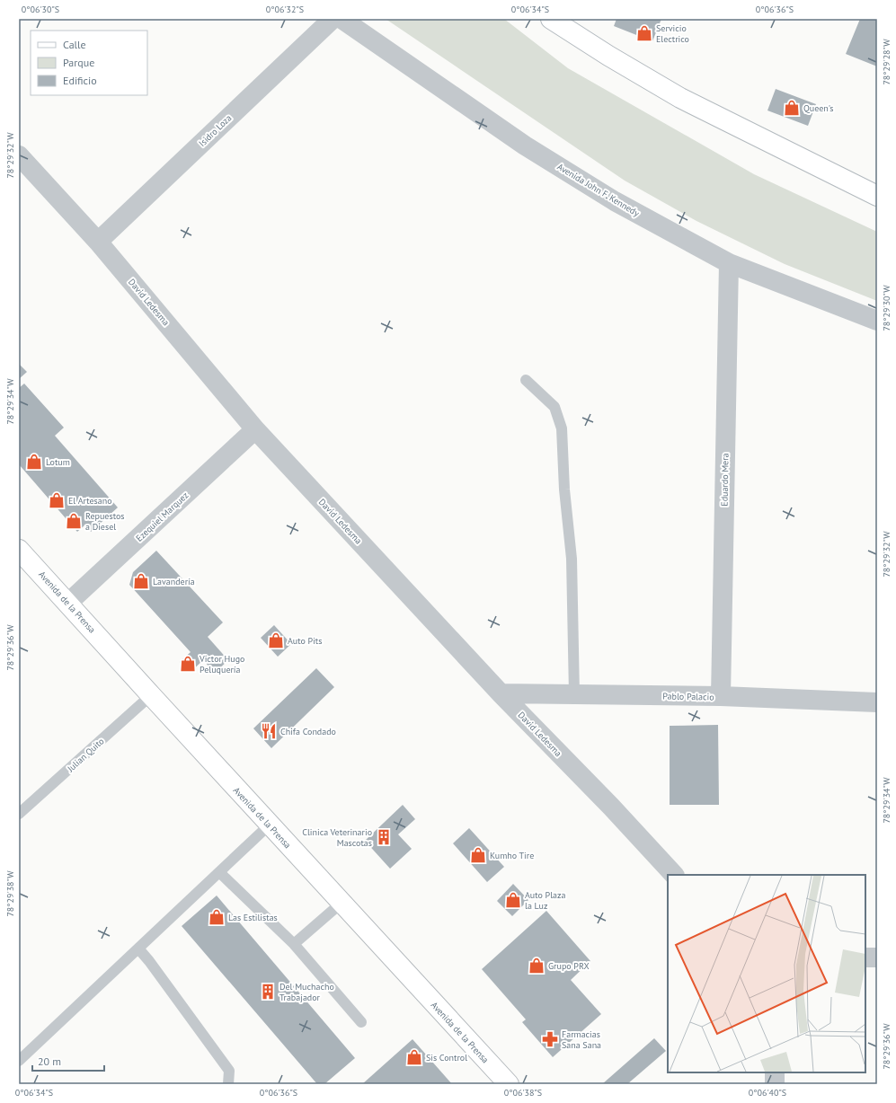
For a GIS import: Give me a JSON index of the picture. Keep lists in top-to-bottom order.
{
  "streets": {
    "main road": ["Avenida de la Prensa"],
    "street": [
      "Isidro Loza",
      "Avenida John F. Kennedy",
      "David Ledesma",
      "Eduardo Mera",
      "Ezequiel Marquez",
      "Pablo Palacio"
    ],
    "lane": ["Julian Quito"]
  },
  "crossings": [
    ["Isidro Loza", "David Ledesma"],
    ["Avenida John F. Kennedy", "Eduardo Mera"],
    ["David Ledesma", "Ezequiel Marquez"],
    ["David Ledesma", "Pablo Palacio"],
    ["Eduardo Mera", "Pablo Palacio"],
    ["Ezequiel Marquez", "Avenida de la Prensa"],
    ["Avenida de la Prensa", "Julian Quito"]
  ],
  "places": {
    "shop": [
      "Servicio Electrico",
      "Queen's",
      "Lotum",
      "El Artesano",
      "Repuestos a Diesel",
      "Lavandería",
      "Auto Pits",
      "Victor Hugo Peluquería",
      "Kumho Tire",
      "Auto Plaza la Luz",
      "Las Estilistas",
      "Grupo PRX",
      "Sis Control"
    ],
    "restaurant": ["Chifa Condado"],
    "building": ["Clinica Veterinario Mascotas", "Del Muchacho Trabajador"],
    "pharmacy": ["Farmacias Sana Sana"]
  },
  "legend": ["Calle", "Parque", "Edificio"],
  "scale_bar": "20 m",
  "coordinates": [
    "0°06'30\"S",
    "0°06'32\"S",
    "0°06'34\"S",
    "0°06'36\"S",
    "78°29'28\"W",
    "78°29'32\"W",
    "78°29'30\"W",
    "78°29'34\"W",
    "78°29'36\"W",
    "78°29'38\"W",
    "0°06'38\"S",
    "0°06'40\"S"
  ]
}
